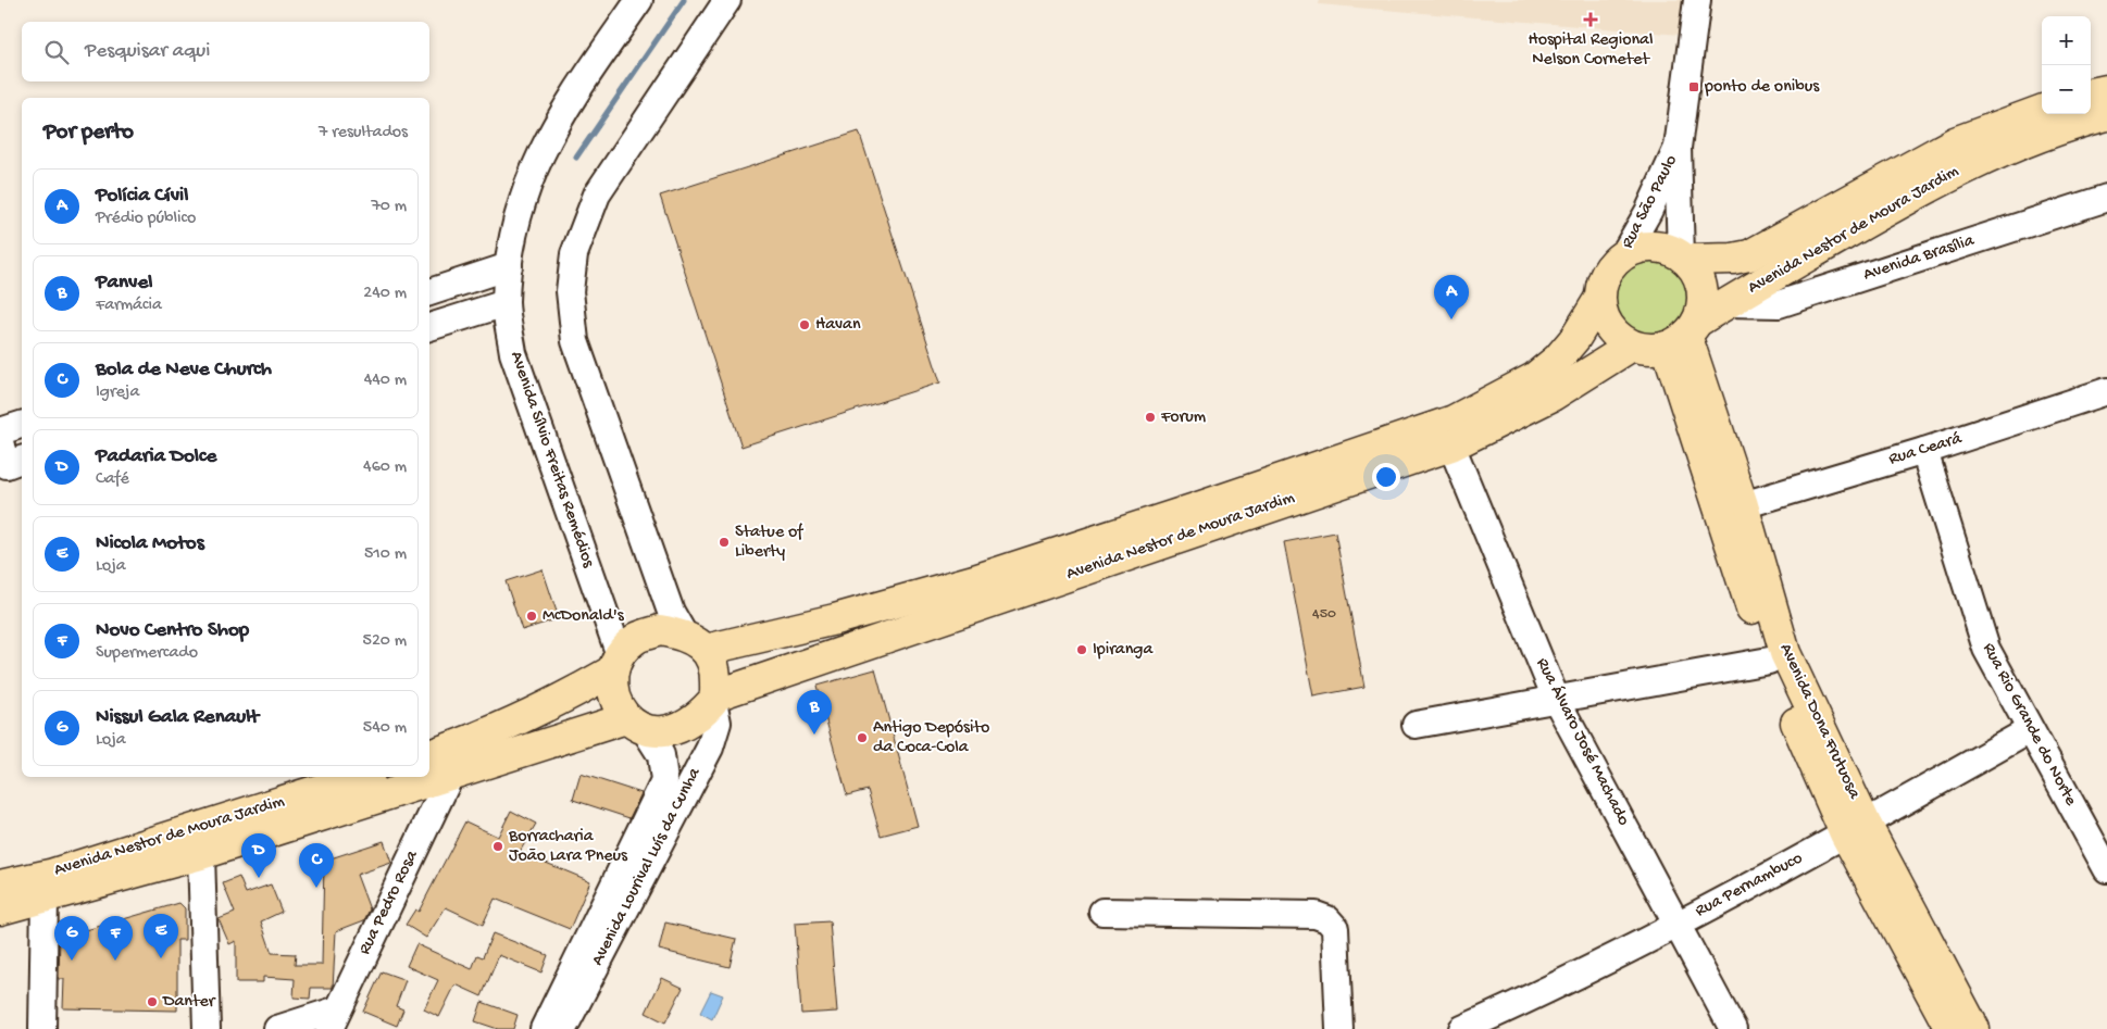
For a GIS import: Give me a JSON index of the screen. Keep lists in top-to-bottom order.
{
  "streets": {
    "main road": ["Avenida Nestor de Moura Jardim", "Avenida Dona Frutuosa"],
    "street": [
      "Rua São Paulo",
      "Avenida Brasília",
      "Rua Ceará",
      "Avenida Sílvio Freitas Remédios",
      "Rua Rio Grande do Norte",
      "Rua Álvaro José Machado",
      "Avenida Lourival Luís da Cunha",
      "Rua Pernambuco",
      "Rua Pedro Rosa"
    ]
  },
  "crossings": [
    ["Rua São Paulo", "Avenida Nestor de Moura Jardim"],
    ["Rua São Paulo", "Avenida Dona Frutuosa"],
    ["Avenida Nestor de Moura Jardim", "Avenida Brasília"],
    ["Avenida Nestor de Moura Jardim", "Avenida Sílvio Freitas Remédios"],
    ["Avenida Nestor de Moura Jardim", "Avenida Dona Frutuosa"],
    ["Avenida Nestor de Moura Jardim", "Rua Álvaro José Machado"],
    ["Avenida Nestor de Moura Jardim", "Avenida Lourival Luís da Cunha"],
    ["Avenida Nestor de Moura Jardim", "Rua Pedro Rosa"],
    ["Rua Ceará", "Avenida Dona Frutuosa"],
    ["Rua Ceará", "Rua Rio Grande do Norte"],
    ["Avenida Sílvio Freitas Remédios", "Avenida Lourival Luís da Cunha"],
    ["Avenida Dona Frutuosa", "Rua Pernambuco"],
    ["Rua Rio Grande do Norte", "Rua Pernambuco"],
    ["Rua Álvaro José Machado", "Rua Pernambuco"]
  ],
  "places": {
    "health": ["Hospital Regional Nelson Cornetet"],
    "transit": ["ponto de onibus"],
    "other": [
      "Havan",
      "Forum",
      "Statue of Liberty",
      "McDonald's",
      "Ipiranga",
      "Antigo Depósito da Coca-Cola",
      "Borracharia João Lara Pneus",
      "Danter"
    ]
  },
  "house_numbers": ["450"],
  "page": {
    "map_buttons": ["+", "−"],
    "search": "Pesquisar aqui",
    "heading": ["Por perto", "7 resultados"],
    "list": [
      {
        "mark": "A",
        "name": "Polícia Cívil",
        "note": "Prédio público",
        "value": "70 m"
      },
      {
        "mark": "B",
        "name": "Panvel",
        "note": "Farmácia",
        "value": "240 m"
      },
      {
        "mark": "C",
        "name": "Bola de Neve Church",
        "note": "Igreja",
        "value": "440 m"
      },
      {
        "mark": "D",
        "name": "Padaria Dolce",
        "note": "Café",
        "value": "460 m"
      },
      {
        "mark": "E",
        "name": "Nicola Motos",
        "note": "Loja",
        "value": "510 m"
      },
      {
        "mark": "F",
        "name": "Novo Centro Shop",
        "note": "Supermercado",
        "value": "520 m"
      },
      {
        "mark": "G",
        "name": "Nissul Gala Renault",
        "note": "Loja",
        "value": "540 m"
      }
    ],
    "pins": [
      "A",
      "B",
      "D",
      "C",
      "E",
      "F",
      "G"
    ]
  }
}
